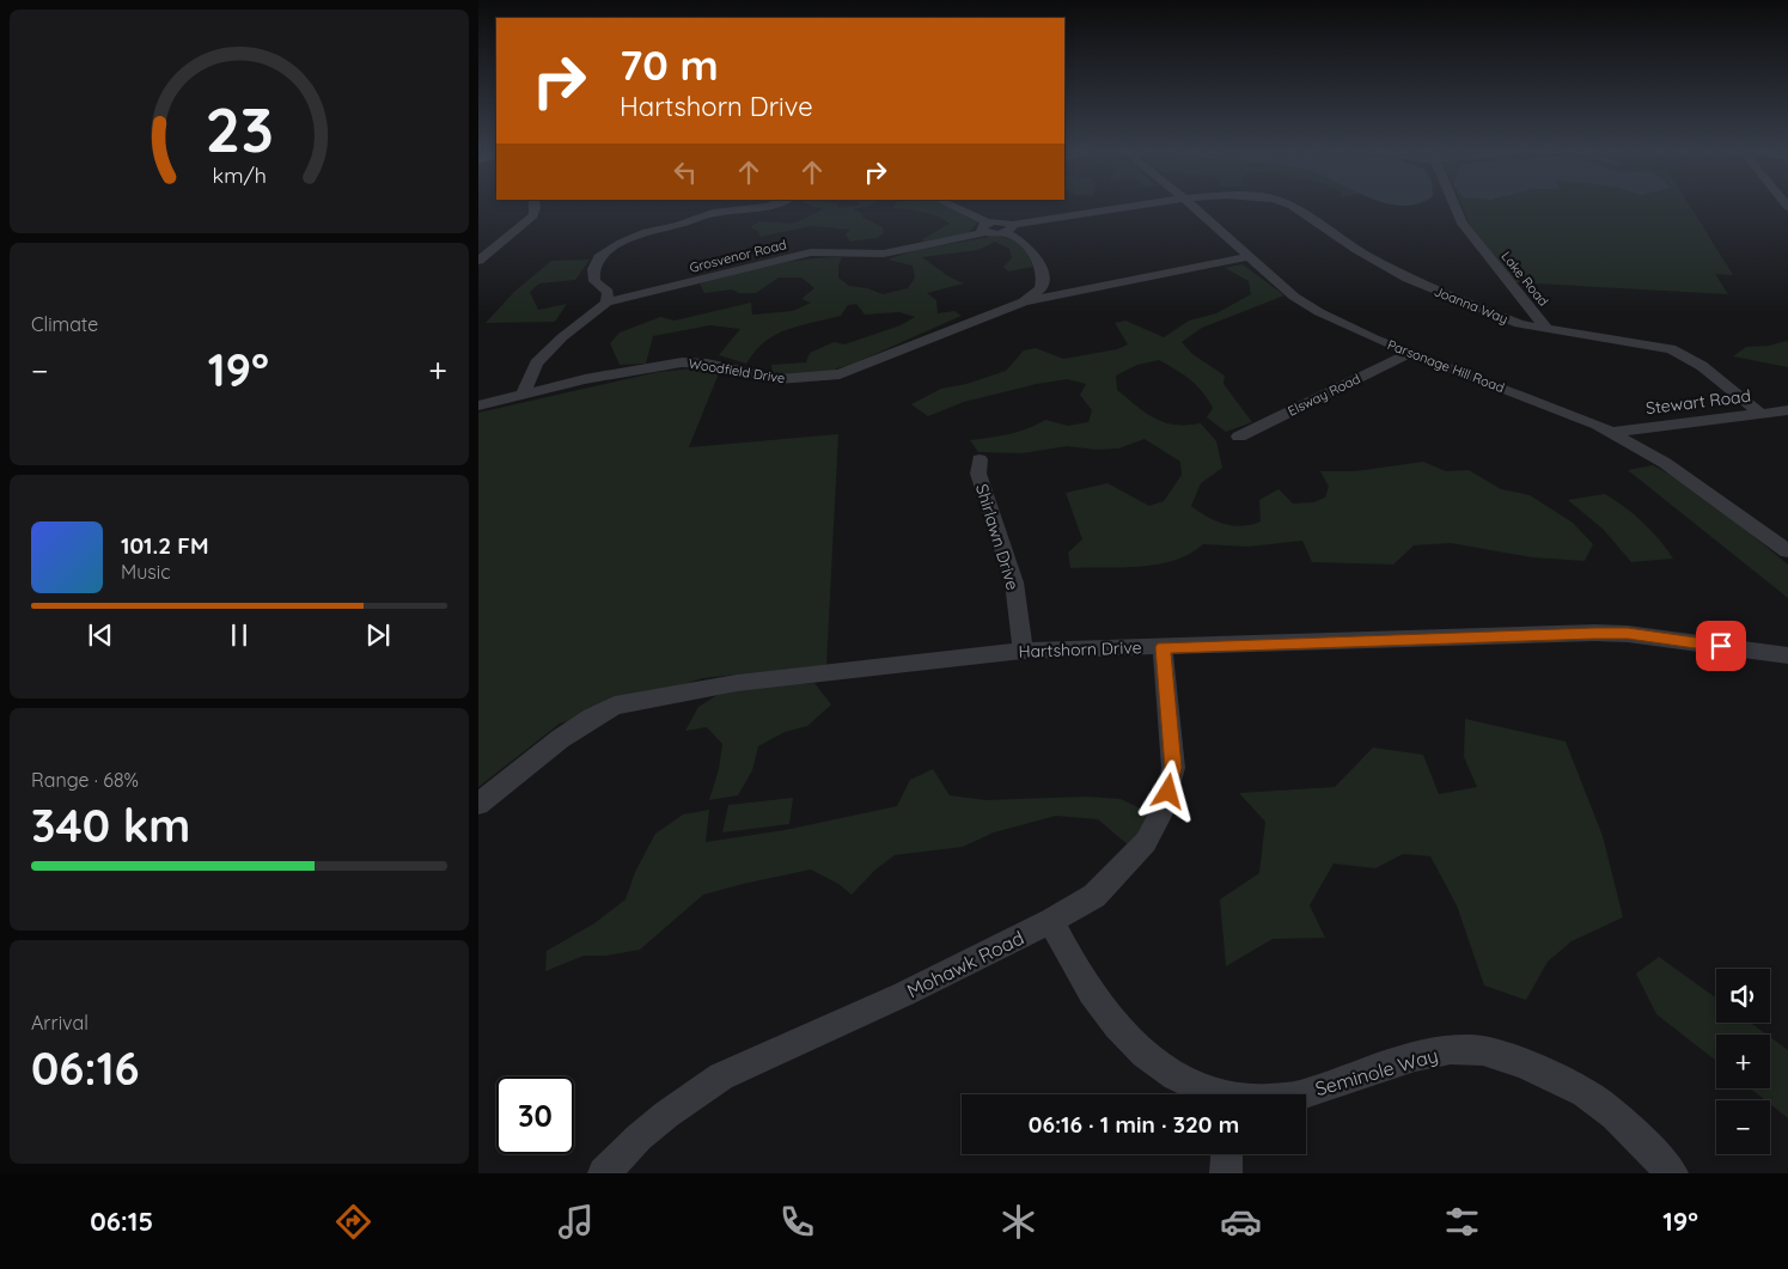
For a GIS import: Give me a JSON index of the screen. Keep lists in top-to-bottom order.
{
  "streets": {
    "street": [
      "Grosvenor Road",
      "Lake Road",
      "Joanna Way",
      "Parsonage Hill Road",
      "Woodfield Drive",
      "Elsway Road",
      "Stewart Road",
      "Shirlawn Drive",
      "Hartshorn Drive",
      "Mohawk Road",
      "Seminole Way"
    ]
  },
  "crossings": [
    ["Lake Road", "Joanna Way"],
    ["Joanna Way", "Stewart Road"],
    ["Parsonage Hill Road", "Woodfield Drive"],
    ["Parsonage Hill Road", "Elsway Road"],
    ["Parsonage Hill Road", "Stewart Road"],
    ["Shirlawn Drive", "Hartshorn Drive"],
    ["Hartshorn Drive", "Mohawk Road"],
    ["Mohawk Road", "Seminole Way"]
  ],
  "page": {
    "turn": ["70 m", "Hartshorn Drive"],
    "tile": [
      "Climate",
      ["Range · 68%", "340 km"],
      ["Arrival", "06:16"]
    ],
    "heat": ["−", "19°", "+"],
    "song": ["101.2 FM", "Music"],
    "map_buttons": ["+", "−"],
    "limit": "30",
    "trip": "06:16 · 1 min · 320 m",
    "tabs": ["06:15", "19°"],
    "gauge": ["23", "km/h"]
  }
}
